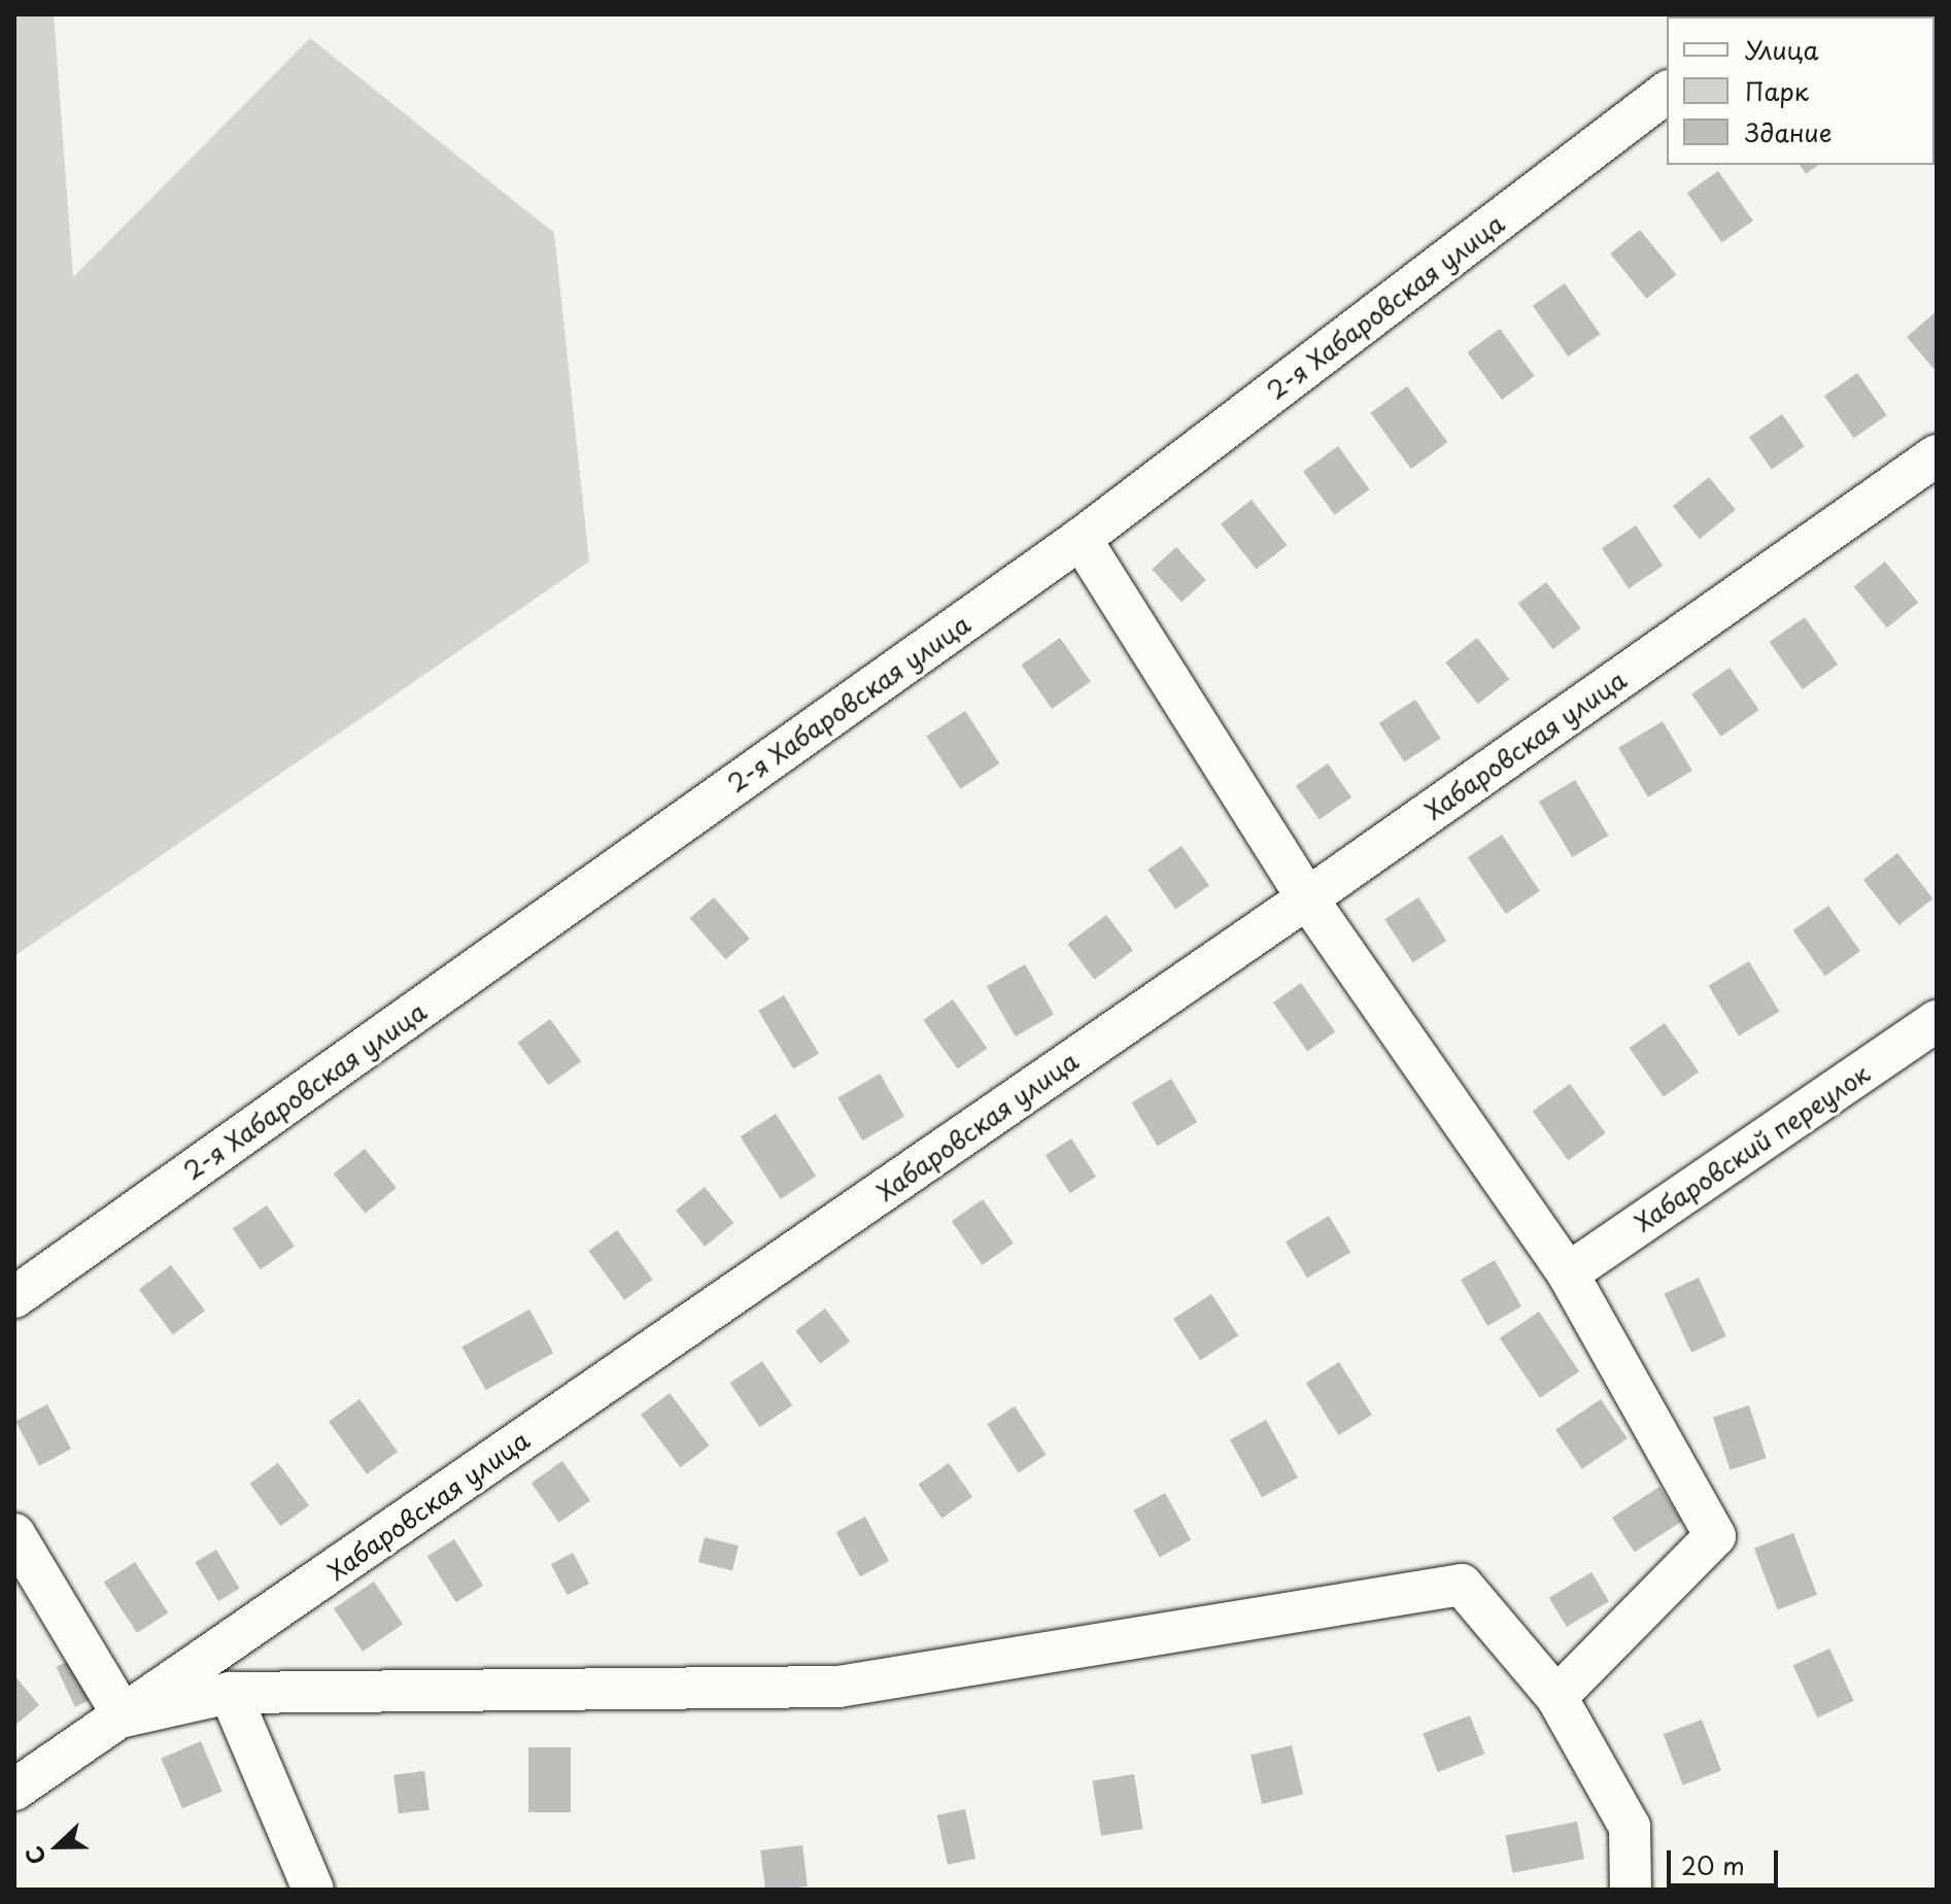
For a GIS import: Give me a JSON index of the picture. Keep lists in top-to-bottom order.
{
  "streets": {
    "street": ["2-я Хабаровская улица", "Хабаровская улица", "Хабаровский переулок"]
  },
  "legend": ["Улица", "Парк", "Здание"],
  "scale_bar": "20 m",
  "north": "left"
}
